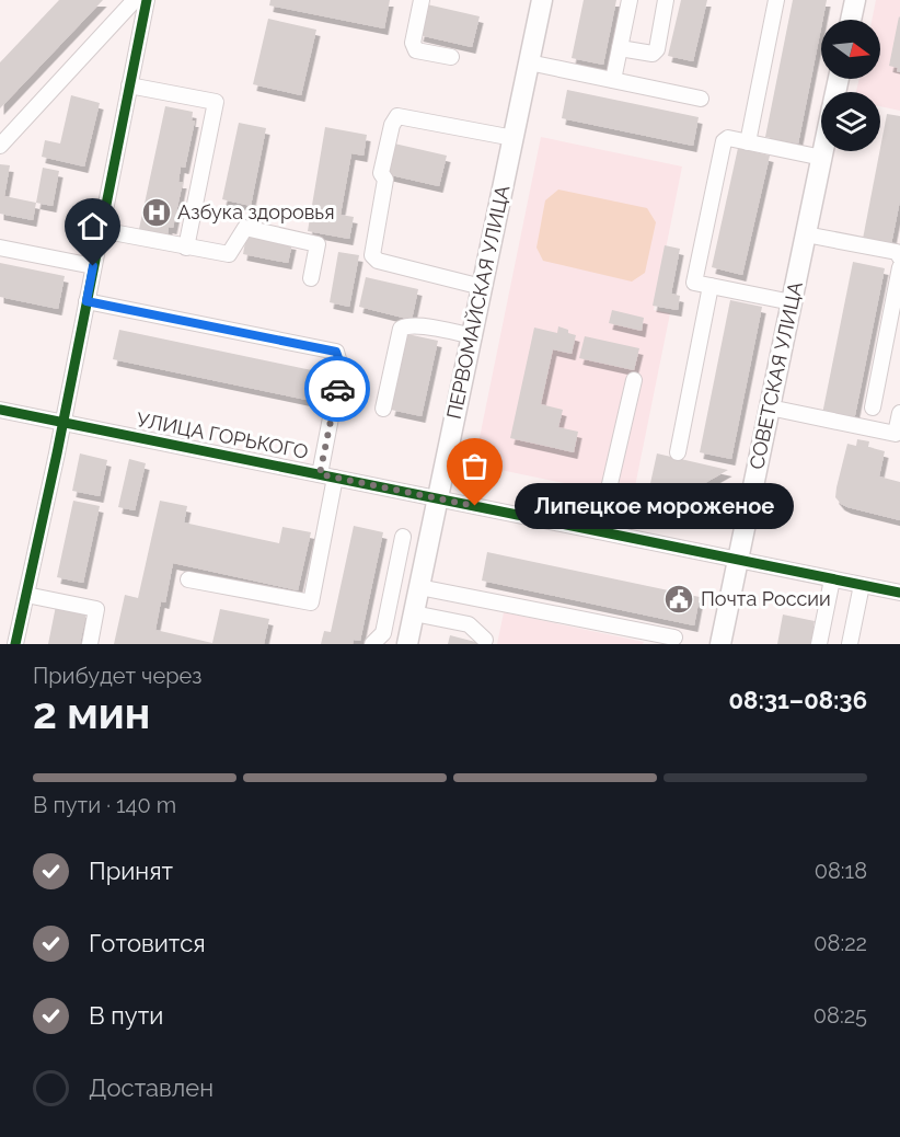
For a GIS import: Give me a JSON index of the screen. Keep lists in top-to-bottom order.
{
  "streets": {
    "main road": ["ПЕРВОМАЙСКАЯ УЛИЦА", "СОВЕТСКАЯ УЛИЦА"],
    "street": ["УЛИЦА ГОРЬКОГО"]
  },
  "crossings": [
    ["ПЕРВОМАЙСКАЯ УЛИЦА", "УЛИЦА ГОРЬКОГО"],
    ["СОВЕТСКАЯ УЛИЦА", "УЛИЦА ГОРЬКОГО"]
  ],
  "places": {
    "hospital": ["Азбука здоровья"],
    "other": ["Липецкое мороженое"],
    "public building": ["Почта России"]
  },
  "north": "right",
  "page": {
    "bubble": "Липецкое мороженое",
    "heading": ["2 мин", "Прибудет через", "08:31–08:36"],
    "bar": "В пути · 140 m",
    "list": [
      ["Принят", "08:18"],
      ["Готовится", "08:22"],
      ["В пути", "08:25"],
      "Доставлен"
    ]
  }
}
